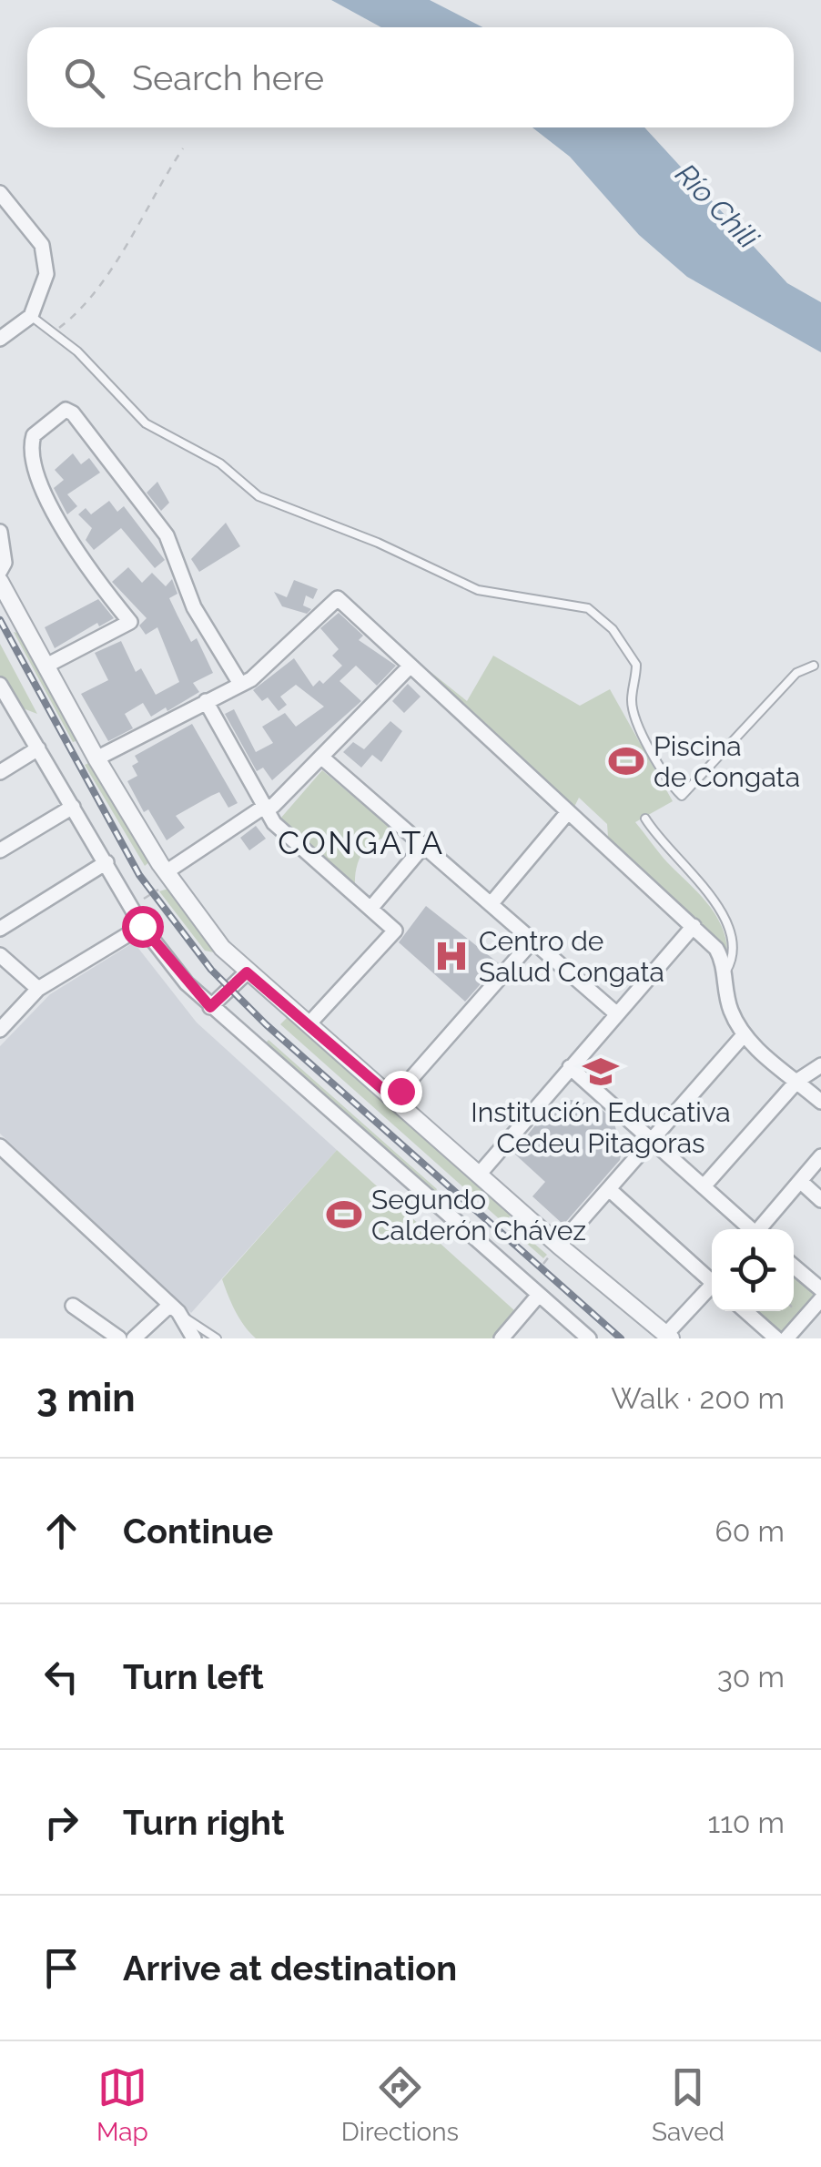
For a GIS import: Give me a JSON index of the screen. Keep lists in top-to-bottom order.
{
  "districts": ["CONGATA"],
  "water": ["Río Chili"],
  "places": {
    "sports": ["Piscina de Congata", "Segundo Calderón Chávez"],
    "hospital": ["Centro de Salud Congata"],
    "school or university": ["Institución Educativa Cedeu Pitagoras"]
  },
  "page": {
    "search": "Search here",
    "heading": ["3 min", "Walk · 200 m"],
    "list": [
      ["Continue", "60 m"],
      ["Turn left", "30 m"],
      ["Turn right", "110 m"],
      "Arrive at destination"
    ],
    "nav": ["Map", "Directions", "Saved"]
  }
}
